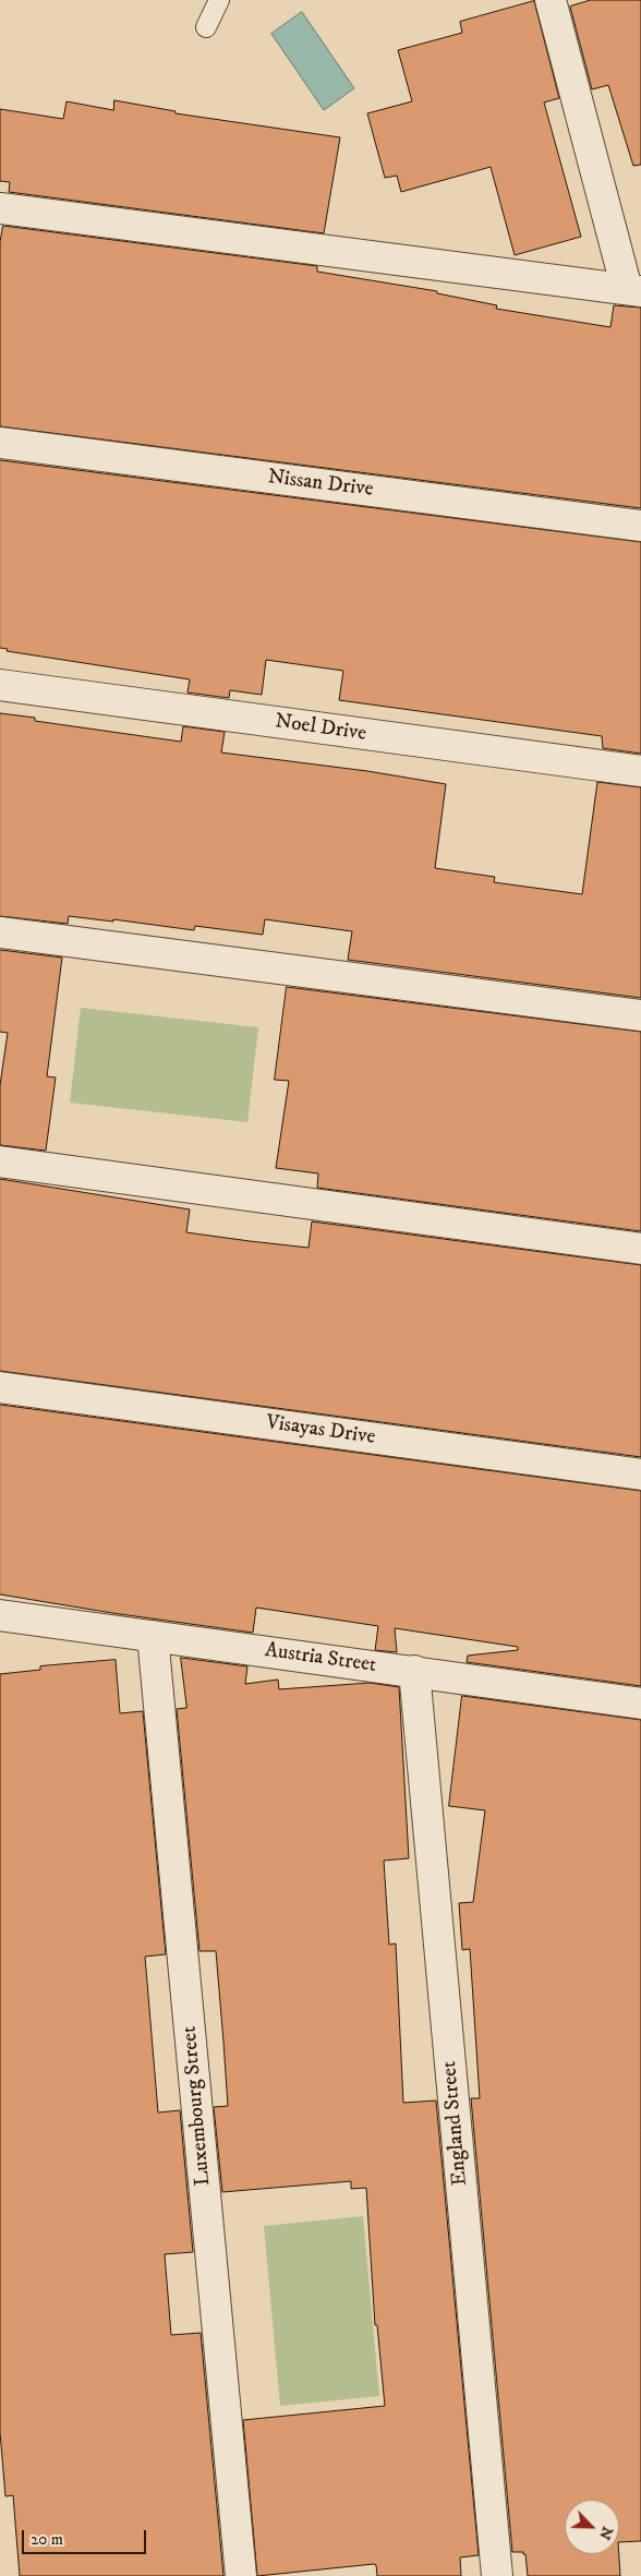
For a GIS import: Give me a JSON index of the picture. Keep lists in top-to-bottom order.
{
  "streets": {
    "street": [
      "Nissan Drive",
      "Noel Drive",
      "Visayas Drive",
      "Austria Street",
      "Luxembourg Street",
      "England Street"
    ]
  },
  "crossings": [
    ["Austria Street", "Luxembourg Street"],
    ["Austria Street", "England Street"]
  ],
  "scale_bar": "20 m",
  "north": "bottom right"
}
